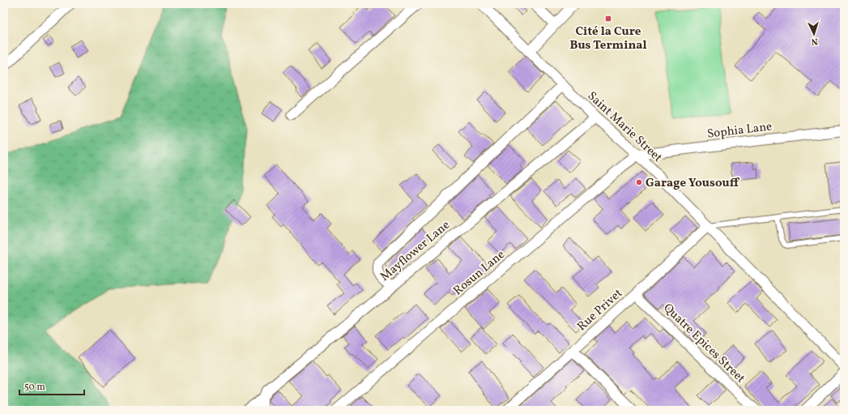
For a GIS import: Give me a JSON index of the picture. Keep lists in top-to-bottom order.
{
  "streets": {
    "street": [
      "Saint Marie Street",
      "Sophia Lane",
      "Mayflower Lane",
      "Rosun Lane",
      "Rue Privet",
      "Quatre Epices Street"
    ]
  },
  "crossings": [
    ["Saint Marie Street", "Sophia Lane"],
    ["Saint Marie Street", "Mayflower Lane"],
    ["Saint Marie Street", "Rosun Lane"],
    ["Saint Marie Street", "Rue Privet"],
    ["Sophia Lane", "Rosun Lane"],
    ["Rue Privet", "Quatre Epices Street"]
  ],
  "places": {
    "transit": ["Cité la Cure Bus Terminal"],
    "other": ["Garage Yousouff"]
  },
  "scale_bar": "50 m",
  "north": "bottom"
}
